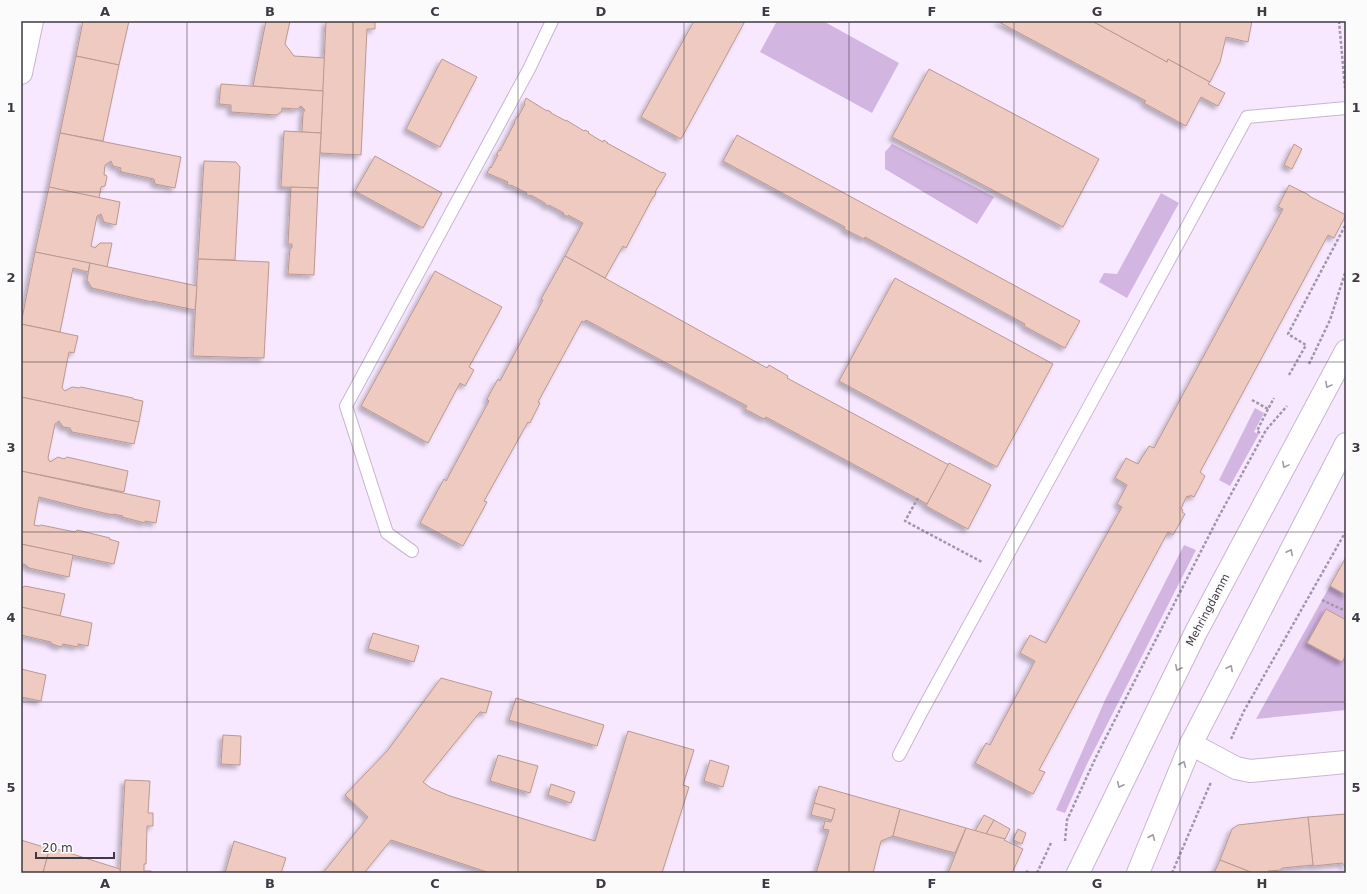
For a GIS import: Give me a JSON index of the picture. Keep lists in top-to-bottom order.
{
  "streets": {
    "main road": ["Mehringdamm"]
  },
  "scale_bar": "20 m",
  "grid": {
    "columns": [
      "A",
      "B",
      "C",
      "D",
      "E",
      "F",
      "G",
      "H"
    ],
    "rows": [
      "1",
      "2",
      "3",
      "4",
      "5"
    ]
  }
}
